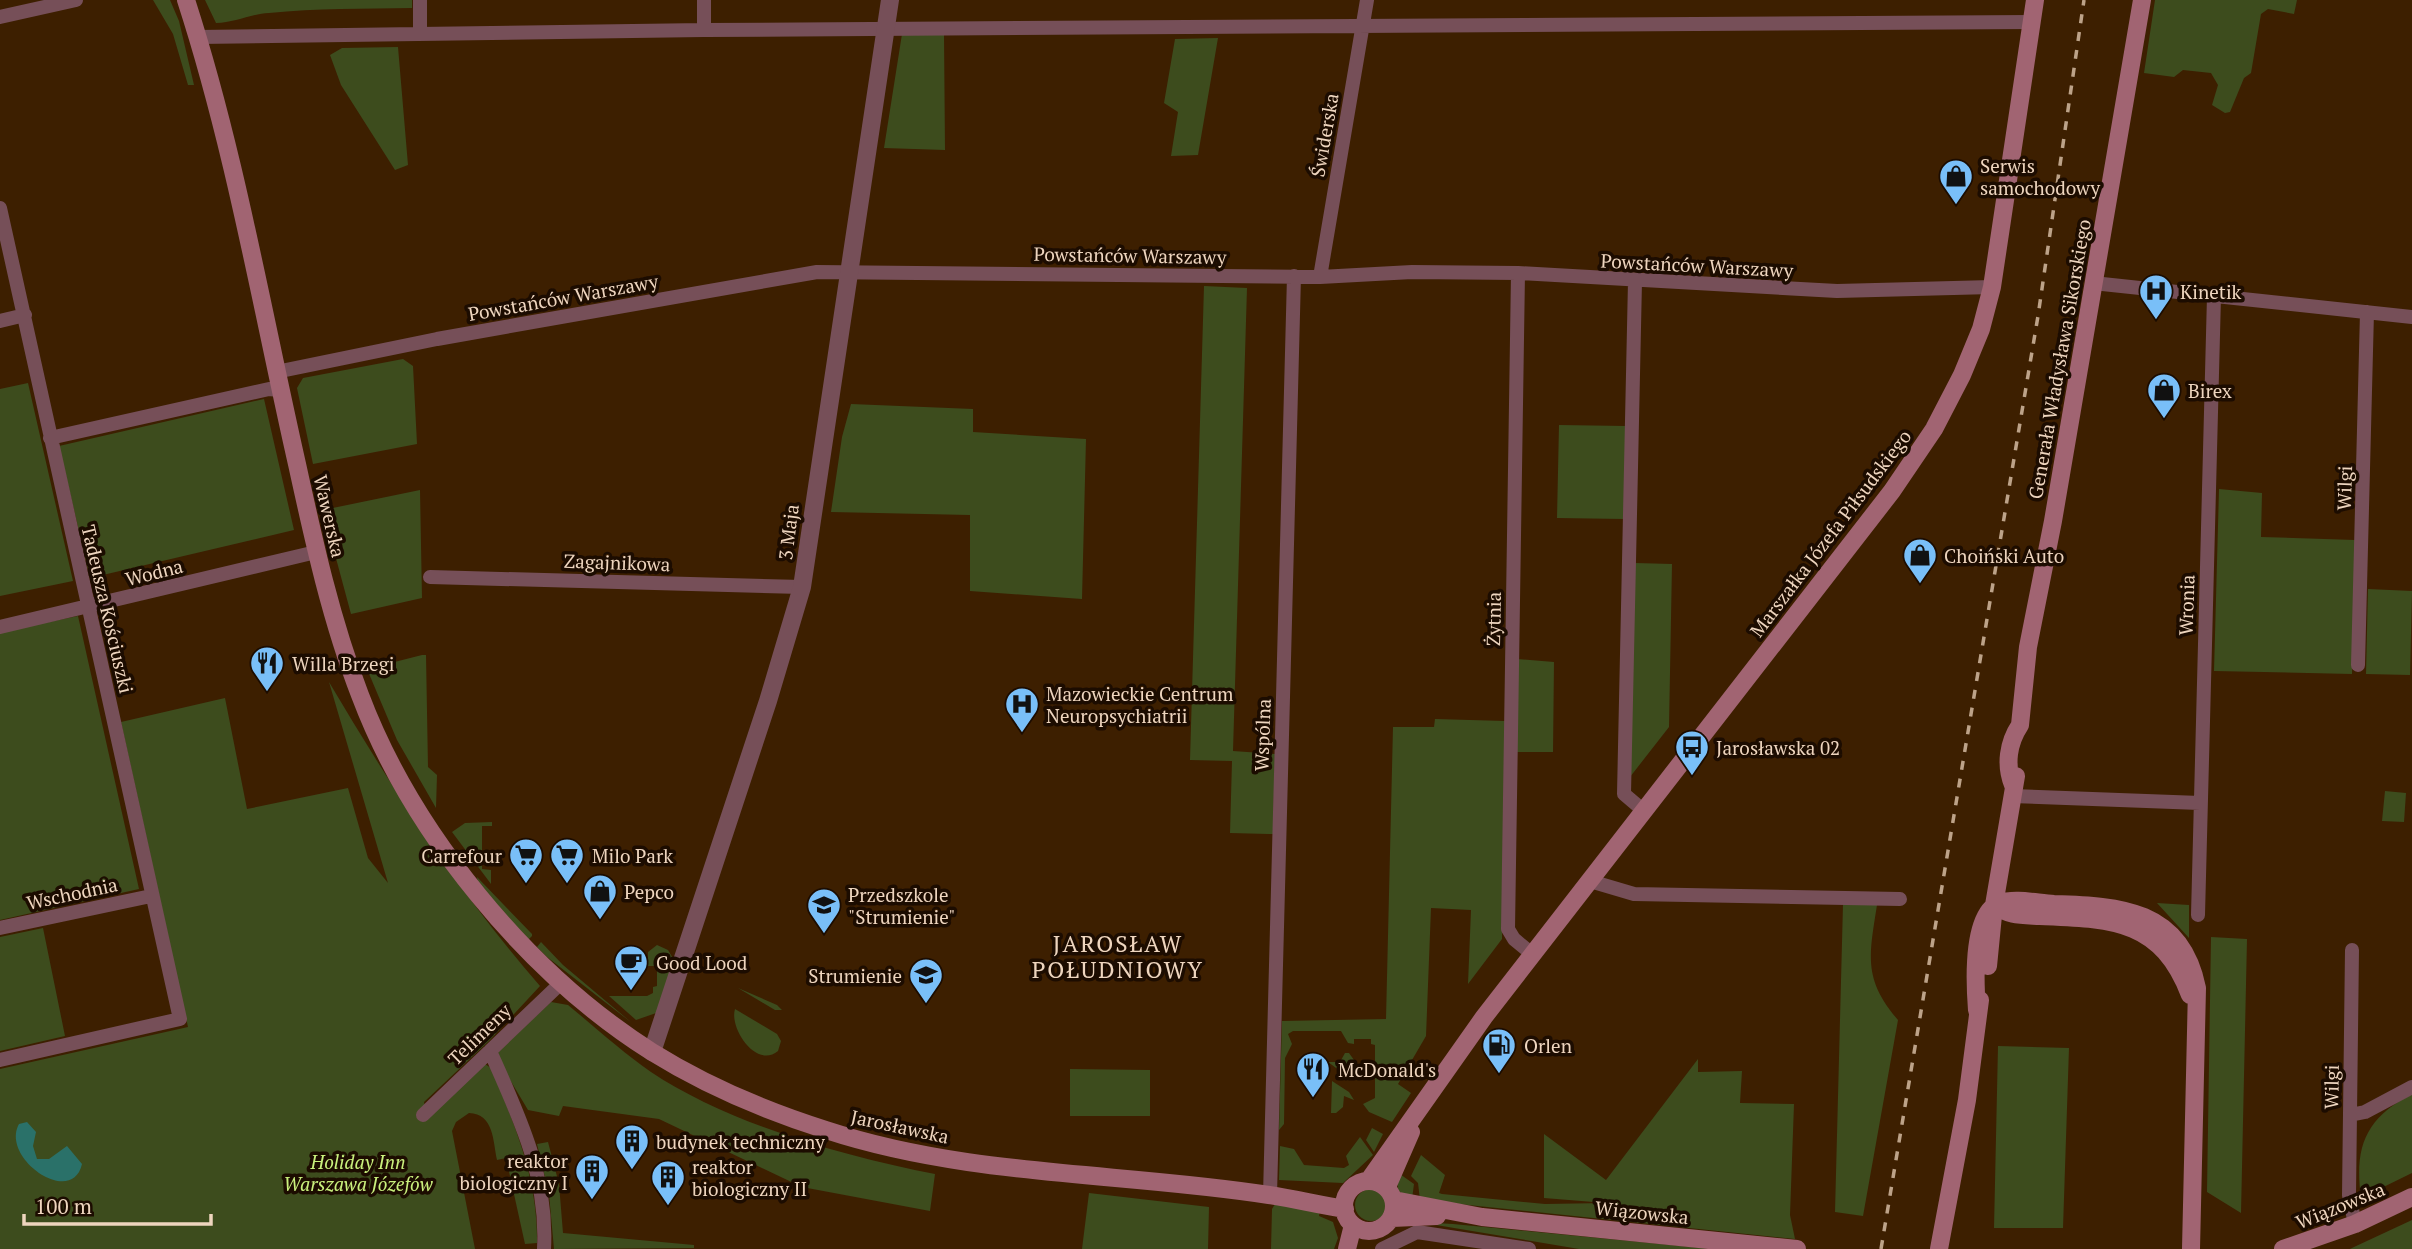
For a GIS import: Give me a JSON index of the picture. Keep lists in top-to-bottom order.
{
  "streets": {
    "main road": [
      "Generała Władysława Sikorskiego",
      "Wawerska",
      "Marszałka Józefa Piłsudskiego",
      "Jarosławska",
      "Wiązowska"
    ],
    "street": [
      "Świderska",
      "Powstańców Warszawy",
      "Wilgi",
      "3 Maja",
      "Zagajnikowa",
      "Wodna",
      "Wronia",
      "Tadeusza Kościuszki",
      "Żytnia",
      "Wspólna",
      "Wschodnia",
      "Telimeny"
    ]
  },
  "crossings": [
    ["Świderska", "Powstańców Warszawy"],
    ["Powstańców Warszawy", "Wawerska"],
    ["Powstańców Warszawy", "3 Maja"],
    ["Powstańców Warszawy", "Marszałka Józefa Piłsudskiego"],
    ["Powstańców Warszawy", "Żytnia"],
    ["Powstańców Warszawy", "Wspólna"],
    ["Wilgi", "Wiązowska"],
    ["Wawerska", "Wodna"],
    ["Wawerska", "Telimeny"],
    ["Wawerska", "Jarosławska"],
    ["3 Maja", "Zagajnikowa"],
    ["3 Maja", "Jarosławska"],
    ["Marszałka Józefa Piłsudskiego", "Żytnia"],
    ["Marszałka Józefa Piłsudskiego", "Jarosławska"],
    ["Marszałka Józefa Piłsudskiego", "Wiązowska"],
    ["Wodna", "Tadeusza Kościuszki"],
    ["Tadeusza Kościuszki", "Wschodnia"],
    ["Wspólna", "Jarosławska"],
    ["Telimeny", "Jarosławska"],
    ["Jarosławska", "Wiązowska"]
  ],
  "districts": ["JAROSŁAW POŁUDNIOWY"],
  "parks": ["Holiday Inn Warszawa Józefów"],
  "places": {
    "shop": [
      "Serwis samochodowy",
      "Birex",
      "Choiński Auto",
      "Pepco"
    ],
    "hospital": ["Kinetik", "Mazowieckie Centrum Neuropsychiatrii"],
    "restaurant": ["Willa Brzegi", "McDonald's"],
    "bus stop": ["Jarosławska 02"],
    "supermarket": ["Carrefour", "Milo Park"],
    "school or university": ["Przedszkole \"Strumienie\"", "Strumienie"],
    "cafe": ["Good Lood"],
    "fuel station": ["Orlen"],
    "building": ["budynek techniczny", "reaktor biologiczny I", "reaktor biologiczny II"]
  },
  "scale_bar": "100 m"
}
